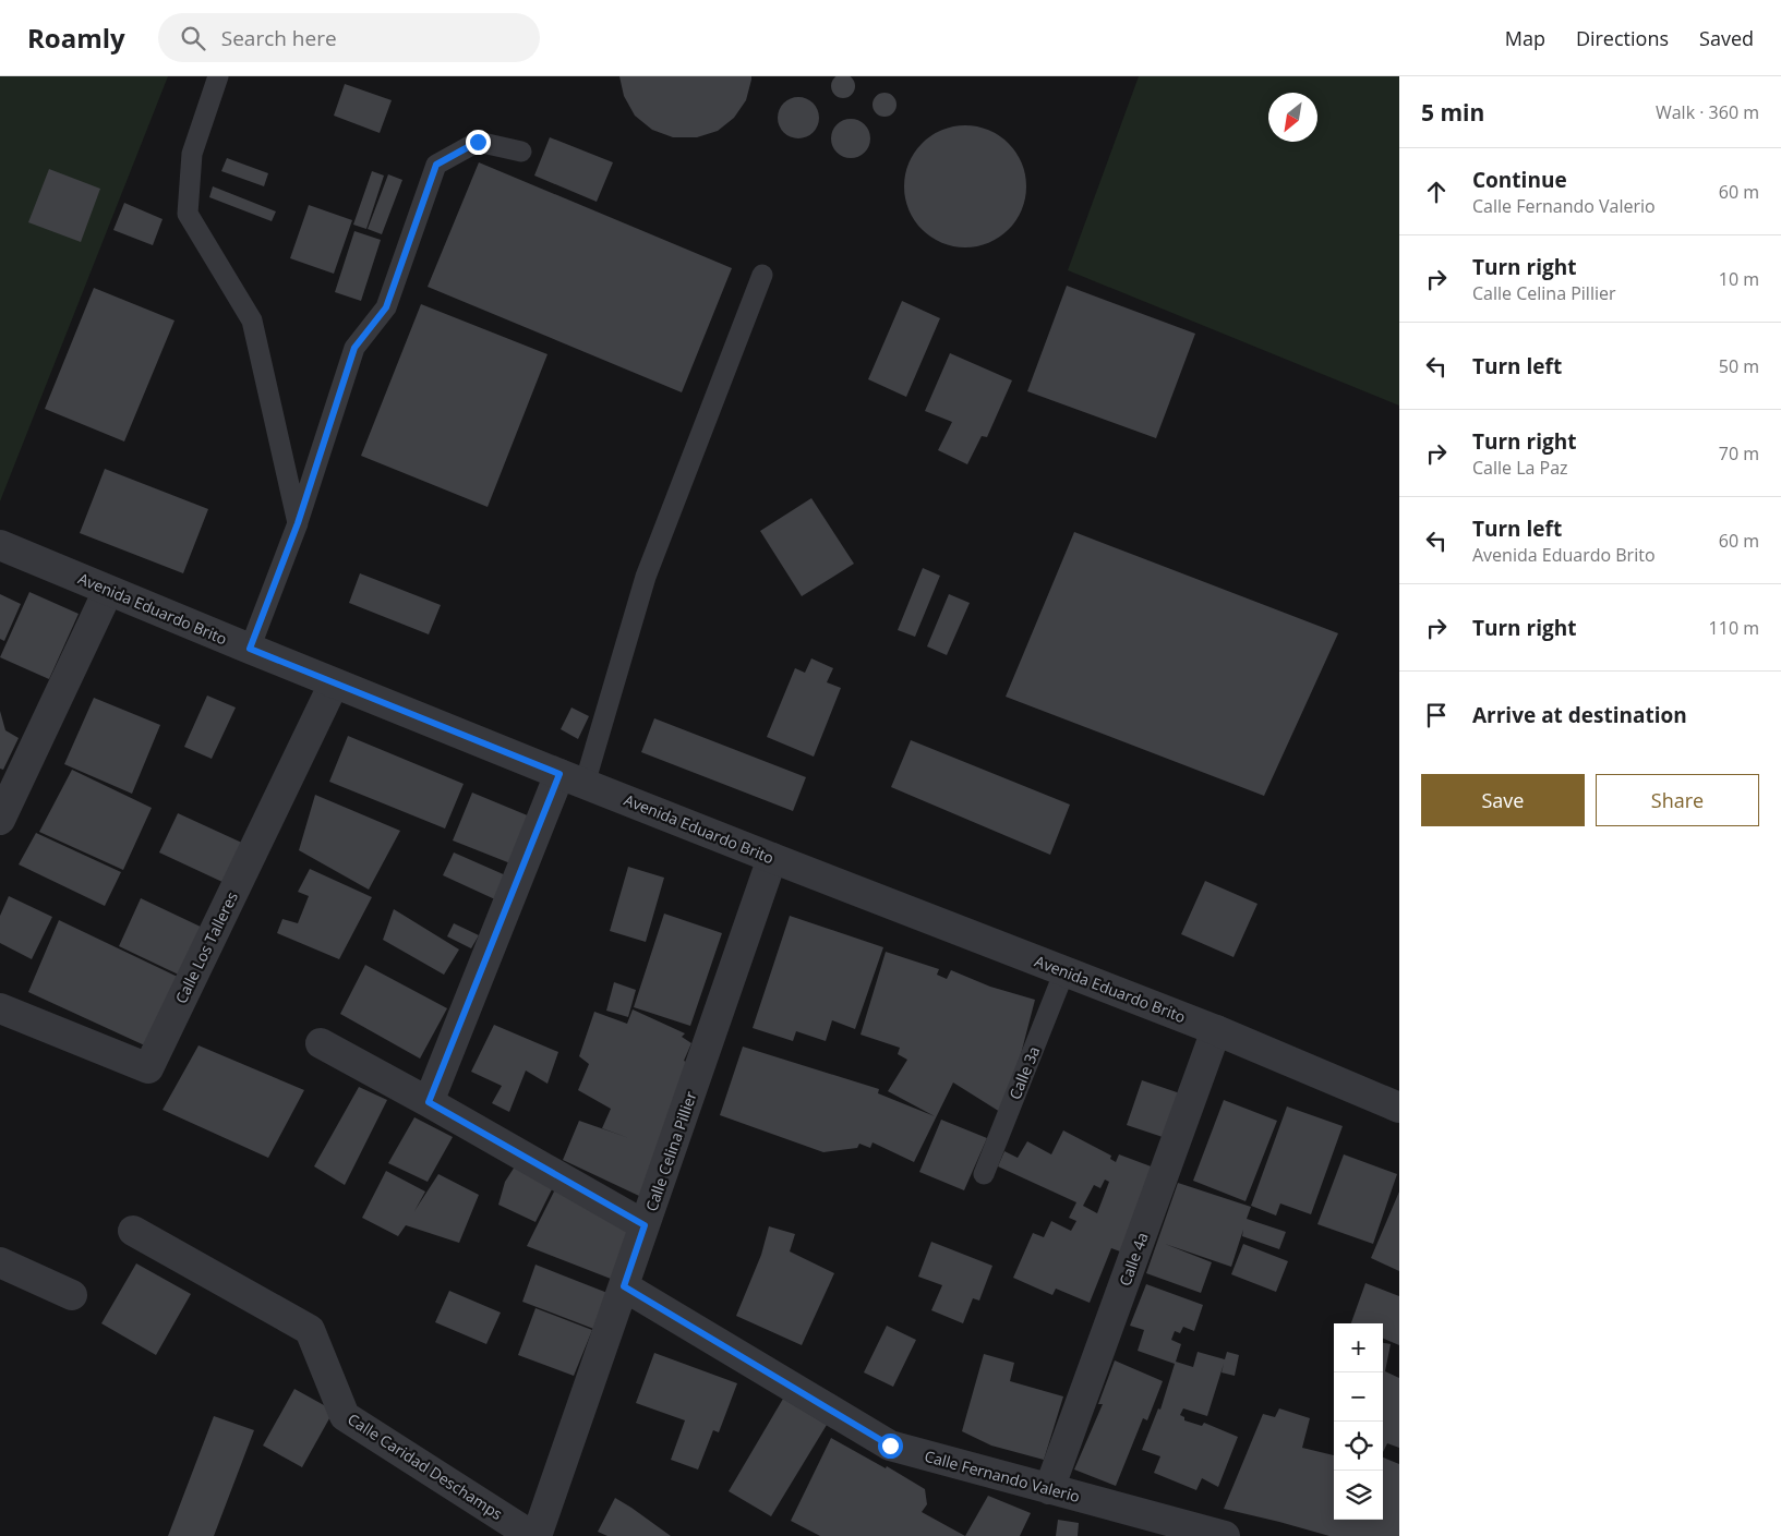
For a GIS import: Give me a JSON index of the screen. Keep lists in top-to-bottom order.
{
  "streets": {
    "street": [
      "Avenida Eduardo Brito",
      "Calle Los Talleres",
      "Calle Celina Pillier",
      "Calle 4a",
      "Calle Caridad Deschamps",
      "Calle Fernando Valerio"
    ],
    "lane": ["Calle 3a"]
  },
  "crossings": [
    ["Avenida Eduardo Brito", "Calle Los Talleres"],
    ["Avenida Eduardo Brito", "Calle 3a"],
    ["Avenida Eduardo Brito", "Calle Celina Pillier"],
    ["Avenida Eduardo Brito", "Calle 4a"],
    ["Calle Celina Pillier", "Calle Caridad Deschamps"],
    ["Calle Celina Pillier", "Calle Fernando Valerio"],
    ["Calle 4a", "Calle Fernando Valerio"]
  ],
  "north": "bottom left",
  "page": {
    "header": "Roamly",
    "search": "Search here",
    "nav": ["Map", "Directions", "Saved"],
    "heading": ["5 min", "Walk · 360 m"],
    "list": [
      ["Continue", "Calle Fernando Valerio", "60 m"],
      ["Turn right", "Calle Celina Pillier", "10 m"],
      ["Turn left", "50 m"],
      ["Turn right", "Calle La Paz", "70 m"],
      ["Turn left", "Avenida Eduardo Brito", "60 m"],
      ["Turn right", "110 m"],
      "Arrive at destination"
    ],
    "buttons": ["Save", "Share"],
    "map_buttons": ["+", "−"]
  }
}
